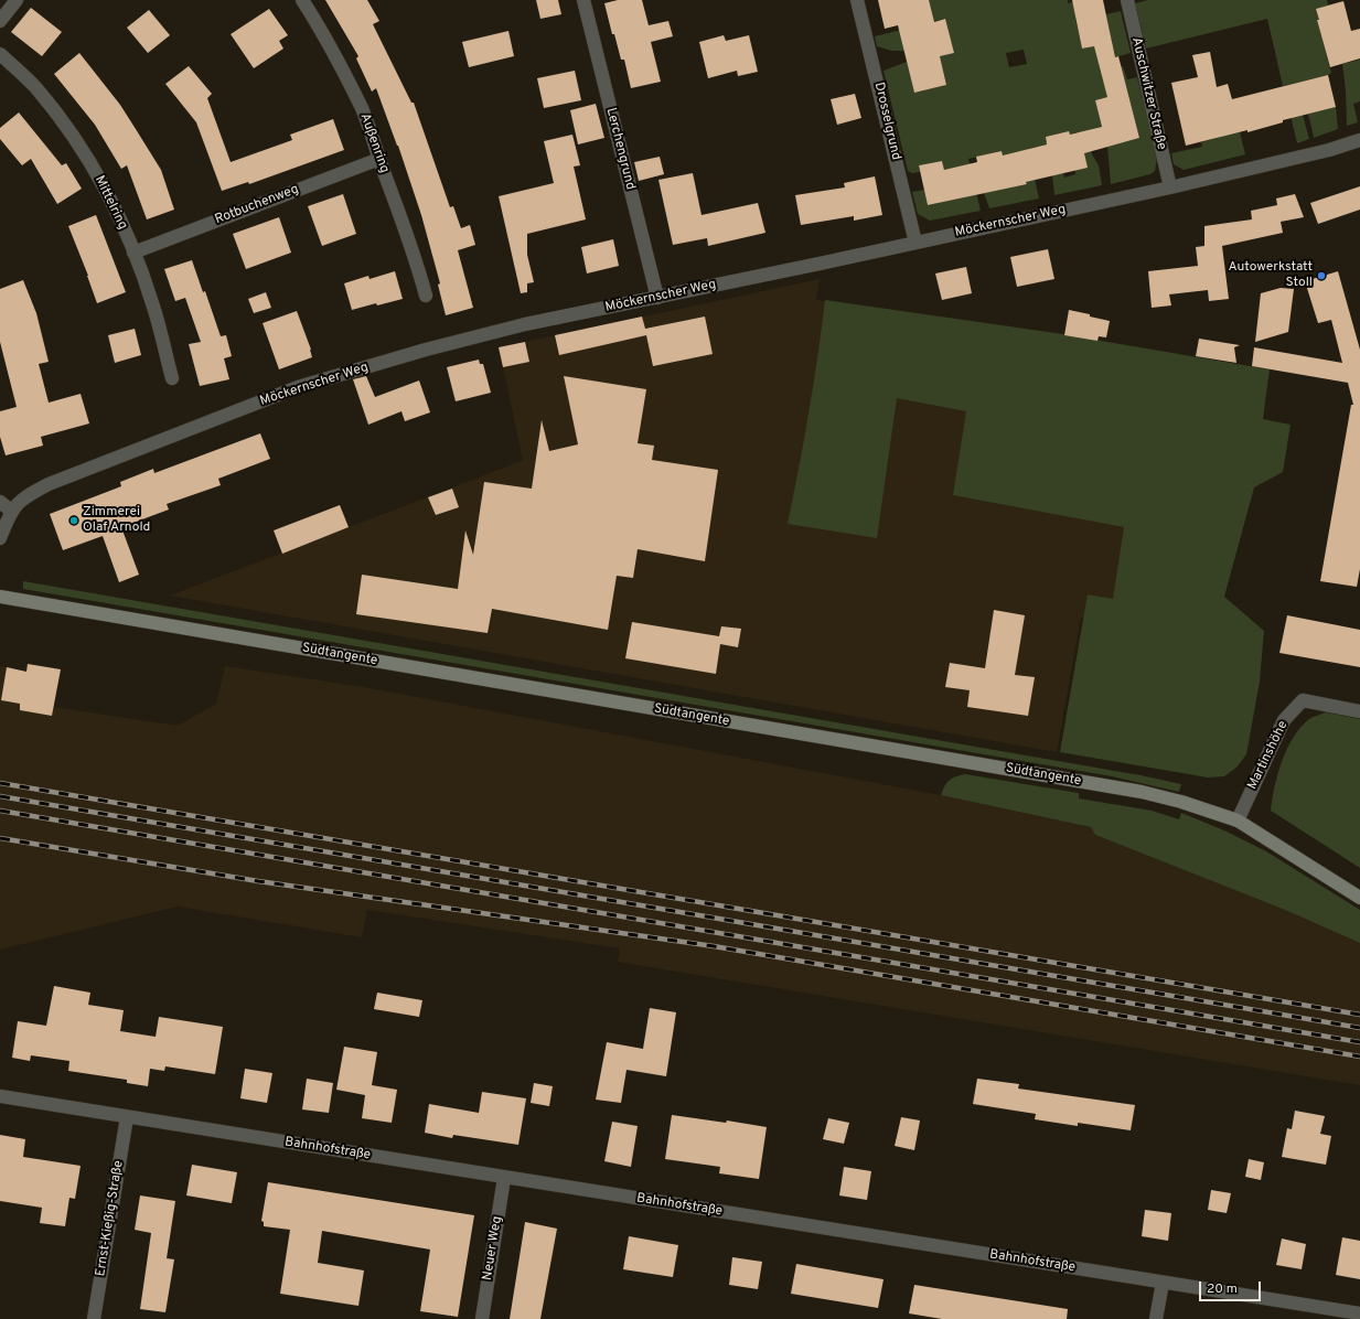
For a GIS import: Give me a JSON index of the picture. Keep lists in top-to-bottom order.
{
  "streets": {
    "street": [
      "Auschwitzer Straße",
      "Drosselgrund",
      "Außenring",
      "Lerchengrund",
      "Mittelring",
      "Rotbuchenweg",
      "Möckernscher Weg",
      "Südtangente",
      "Martinshöhe",
      "Bahnhofstraße",
      "Ernst-Kießig-Straße",
      "Neuer Weg"
    ]
  },
  "crossings": [
    ["Auschwitzer Straße", "Möckernscher Weg"],
    ["Drosselgrund", "Möckernscher Weg"],
    ["Außenring", "Rotbuchenweg"],
    ["Lerchengrund", "Möckernscher Weg"],
    ["Mittelring", "Rotbuchenweg"],
    ["Südtangente", "Martinshöhe"],
    ["Bahnhofstraße", "Ernst-Kießig-Straße"],
    ["Bahnhofstraße", "Neuer Weg"]
  ],
  "places": ["Autowerkstatt Stoll", "Zimmerei Olaf Arnold"],
  "scale_bar": "20 m"
}
